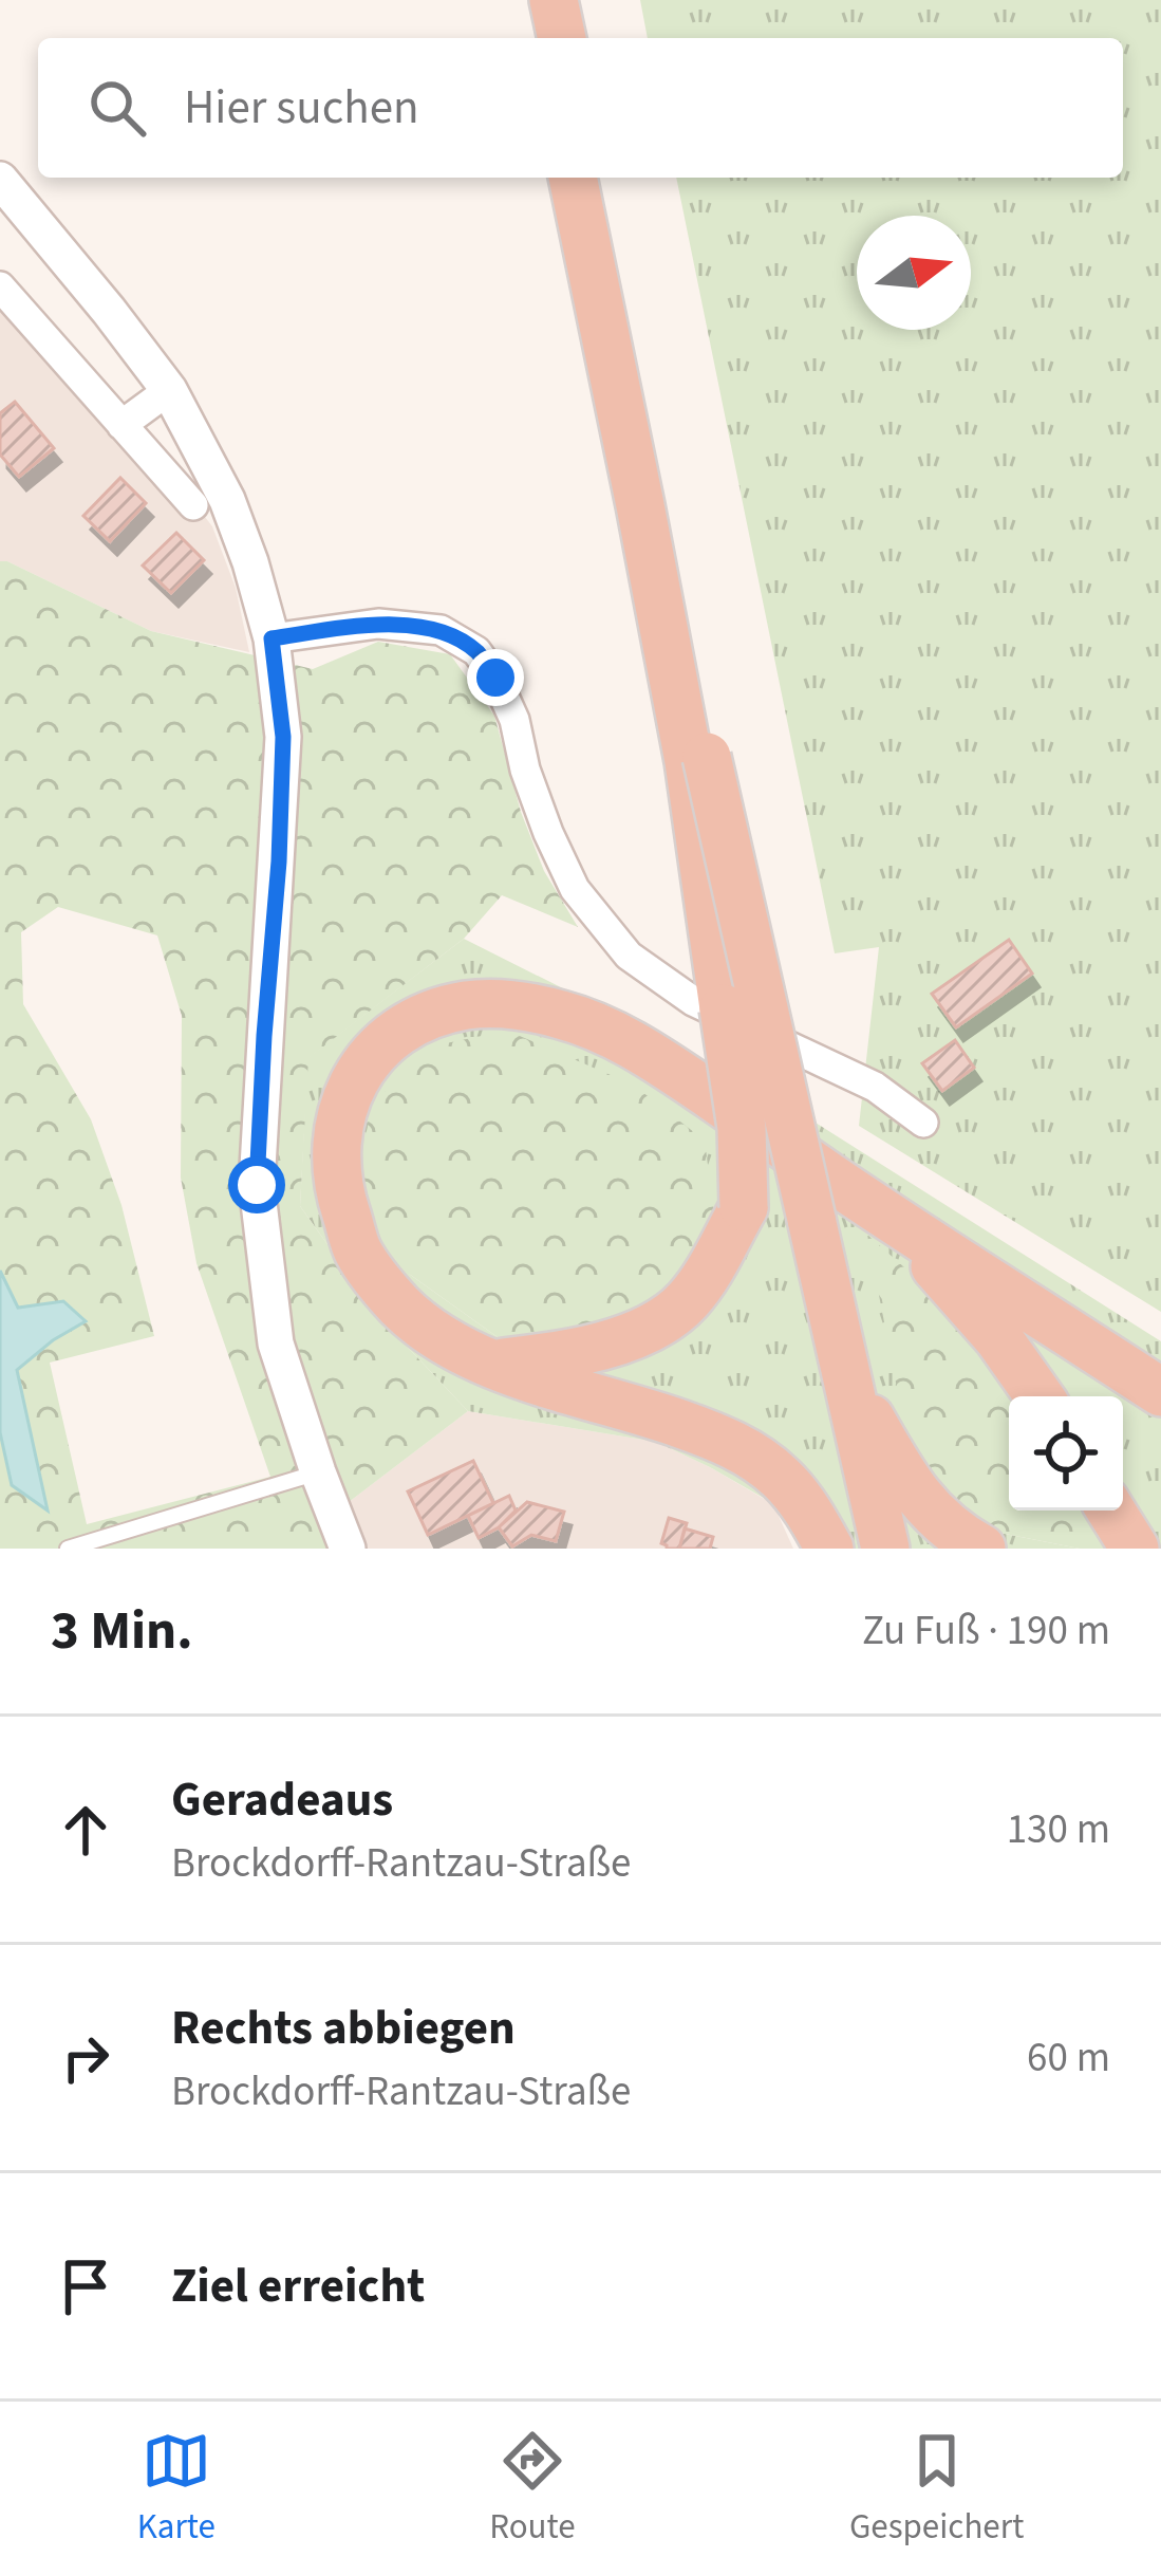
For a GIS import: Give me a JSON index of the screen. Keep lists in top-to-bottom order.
{
  "north": "right",
  "page": {
    "search": "Hier suchen",
    "heading": ["3 Min.", "Zu Fuß · 190 m"],
    "list": [
      ["Geradeaus", "Brockdorff-Rantzau-Straße", "130 m"],
      ["Rechts abbiegen", "Brockdorff-Rantzau-Straße", "60 m"],
      "Ziel erreicht"
    ],
    "nav": ["Karte", "Route", "Gespeichert"]
  }
}
